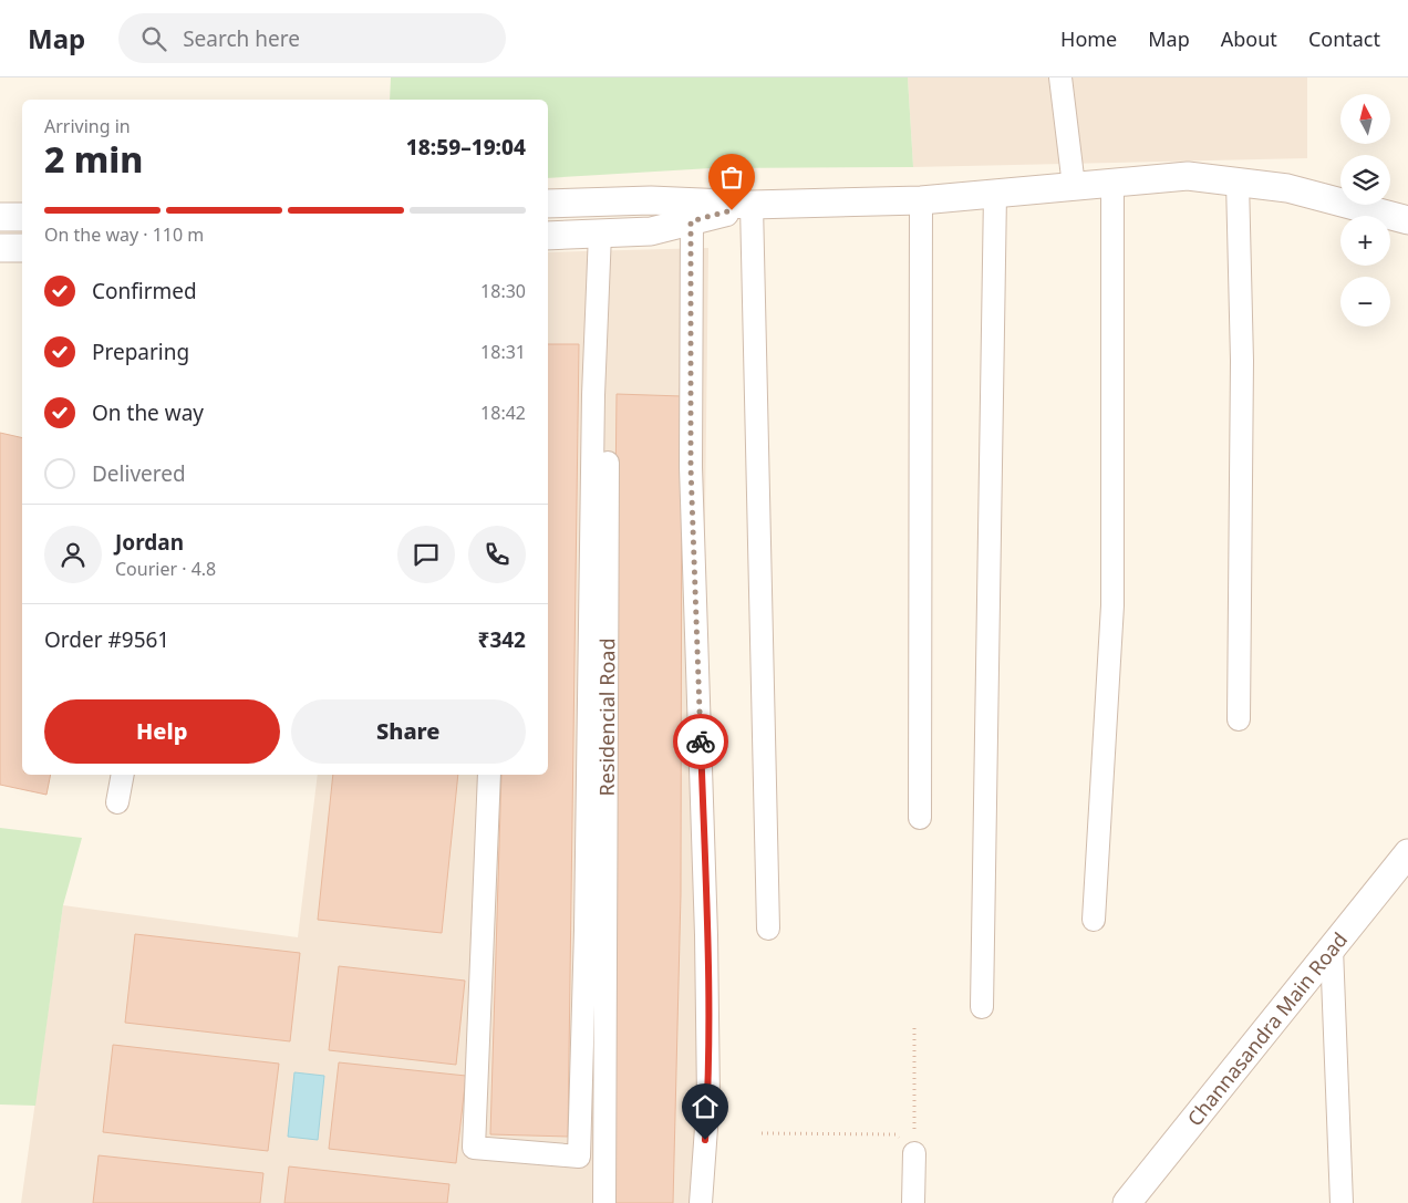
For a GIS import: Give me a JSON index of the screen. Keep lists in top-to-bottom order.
{
  "streets": {
    "street": ["Residencial Road", "Channasandra Main Road"]
  },
  "north": "top",
  "page": {
    "header": "Map",
    "search": "Search here",
    "nav": [
      "Home",
      "Map",
      "About",
      "Contact"
    ],
    "map_buttons": ["+", "−"],
    "heading": ["2 min", "Arriving in", "18:59–19:04"],
    "panel": [
      "Jordan",
      "Courier · 4.8",
      "Order #9561",
      "₹342"
    ],
    "bar": "On the way · 110 m",
    "list": [
      ["Confirmed", "18:30"],
      ["Preparing", "18:31"],
      ["On the way", "18:42"],
      "Delivered"
    ],
    "buttons": ["Help", "Share"]
  }
}
